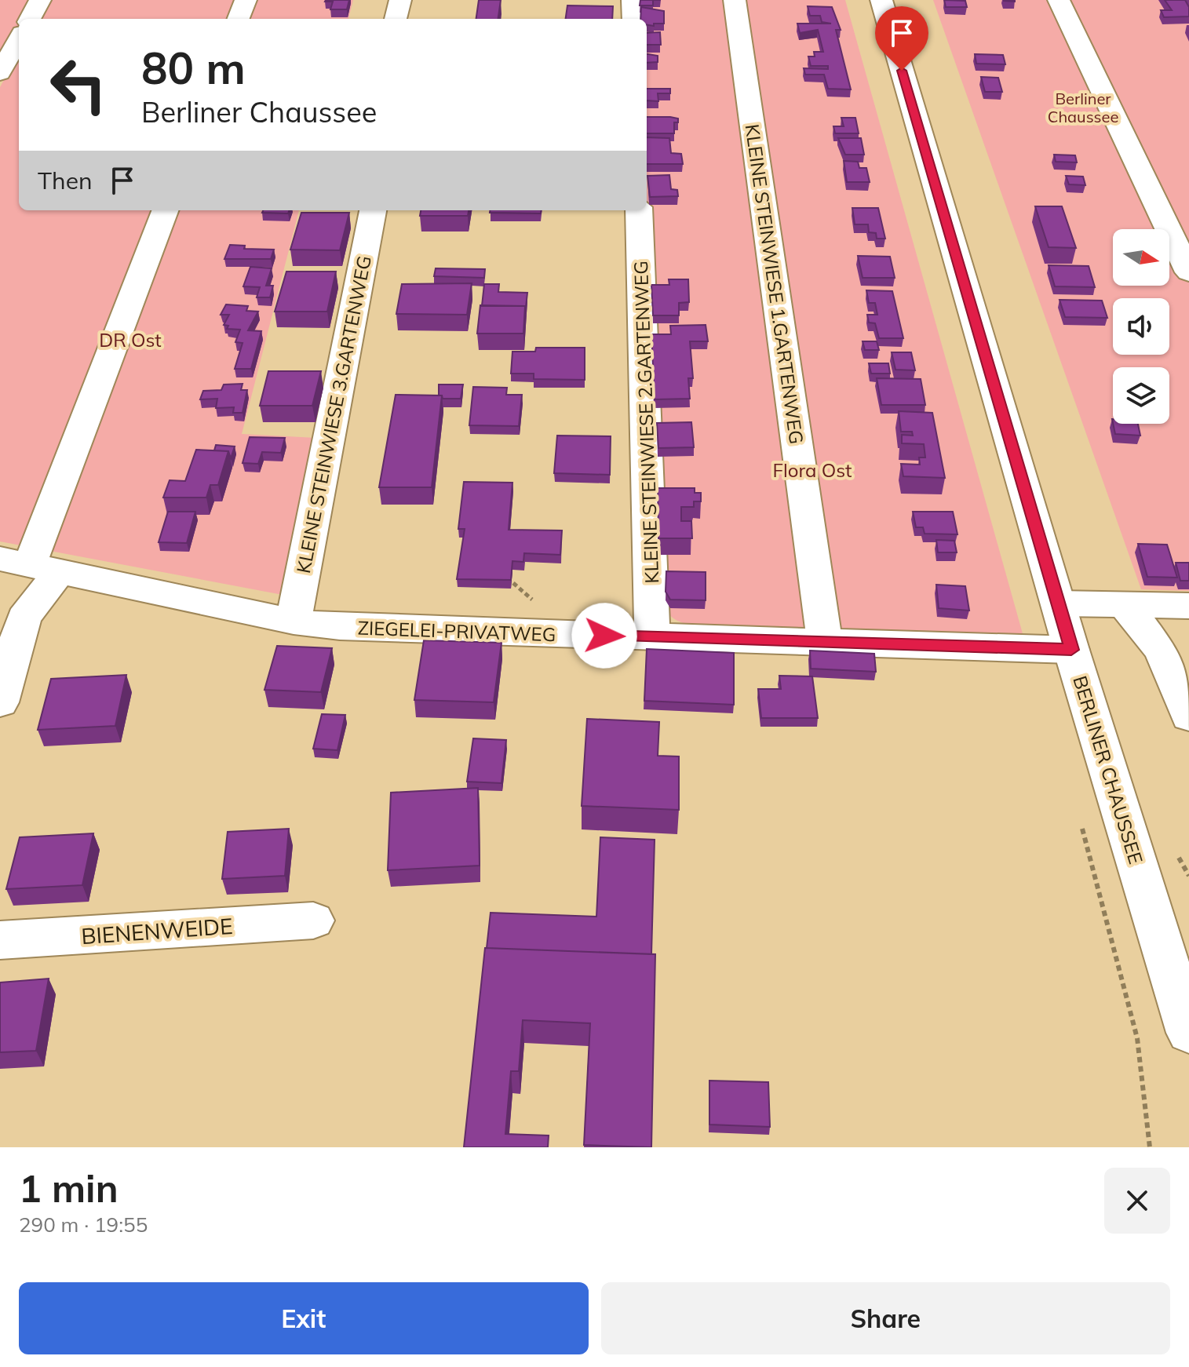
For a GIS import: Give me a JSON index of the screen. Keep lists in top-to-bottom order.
{
  "streets": {
    "main road": [
      "KLEINE STEINWIESE 1.GARTENWEG",
      "KLEINE STEINWIESE 3.GARTENWEG",
      "KLEINE STEINWIESE 2.GARTENWEG",
      "ZIEGELEI-PRIVATWEG",
      "BERLINER CHAUSSEE",
      "BIENENWEIDE"
    ]
  },
  "crossings": [
    ["KLEINE STEINWIESE 1.GARTENWEG", "ZIEGELEI-PRIVATWEG"],
    ["KLEINE STEINWIESE 3.GARTENWEG", "ZIEGELEI-PRIVATWEG"],
    ["KLEINE STEINWIESE 2.GARTENWEG", "ZIEGELEI-PRIVATWEG"],
    ["ZIEGELEI-PRIVATWEG", "BERLINER CHAUSSEE"]
  ],
  "parks": ["Berliner Chaussee", "DR Ost", "Flora Ost"],
  "north": "right",
  "page": {
    "turn": ["80 m", "Berliner Chaussee"],
    "then": "Then",
    "heading": ["1 min", "290 m · 19:55"],
    "buttons": ["Exit", "Share"]
  }
}
